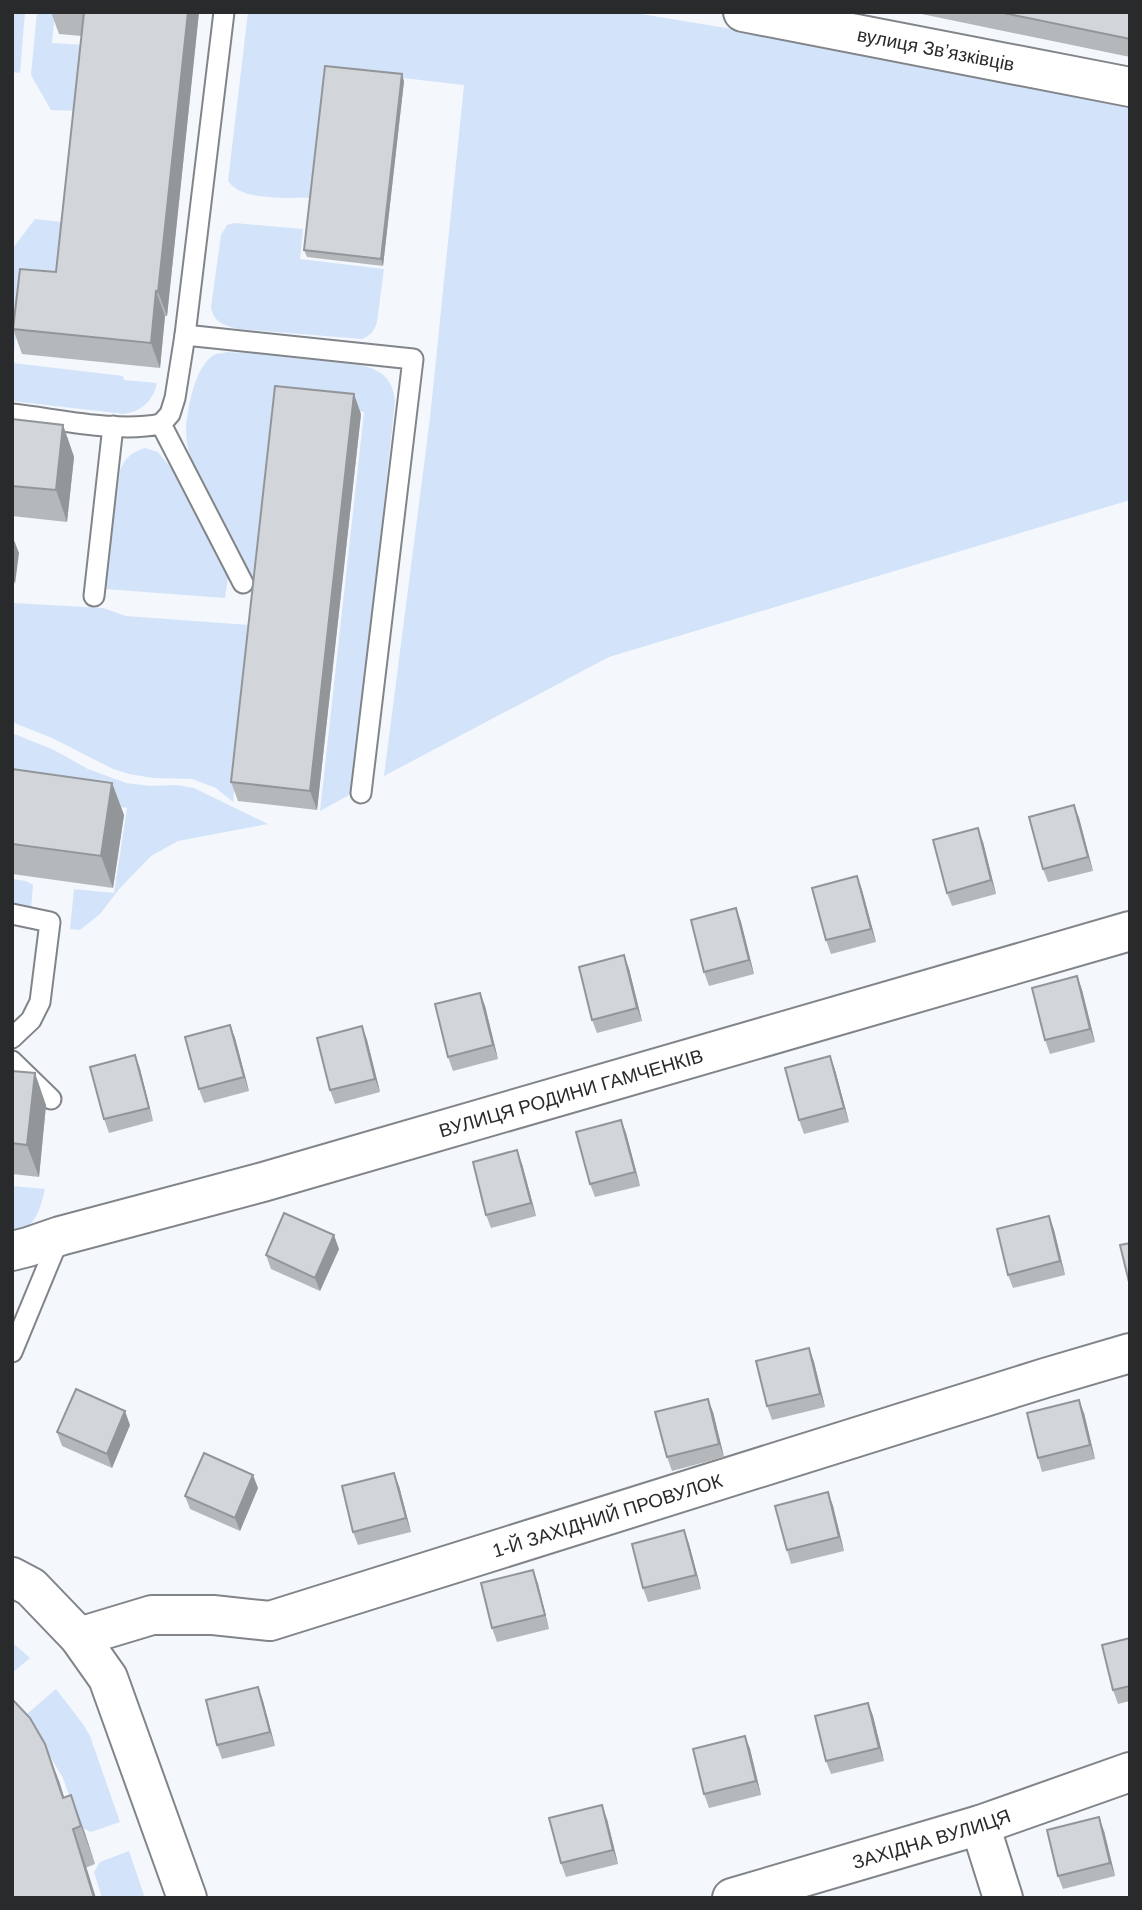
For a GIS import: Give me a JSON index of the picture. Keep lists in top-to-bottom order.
{
  "streets": {
    "street": [
      "вулиця Звʼязківців",
      "ВУЛИЦЯ РОДИНИ ГАМЧЕНКІВ",
      "1-Й ЗАХІДНИЙ ПРОВУЛОК",
      "ЗАХІДНА ВУЛИЦЯ"
    ]
  }
}
